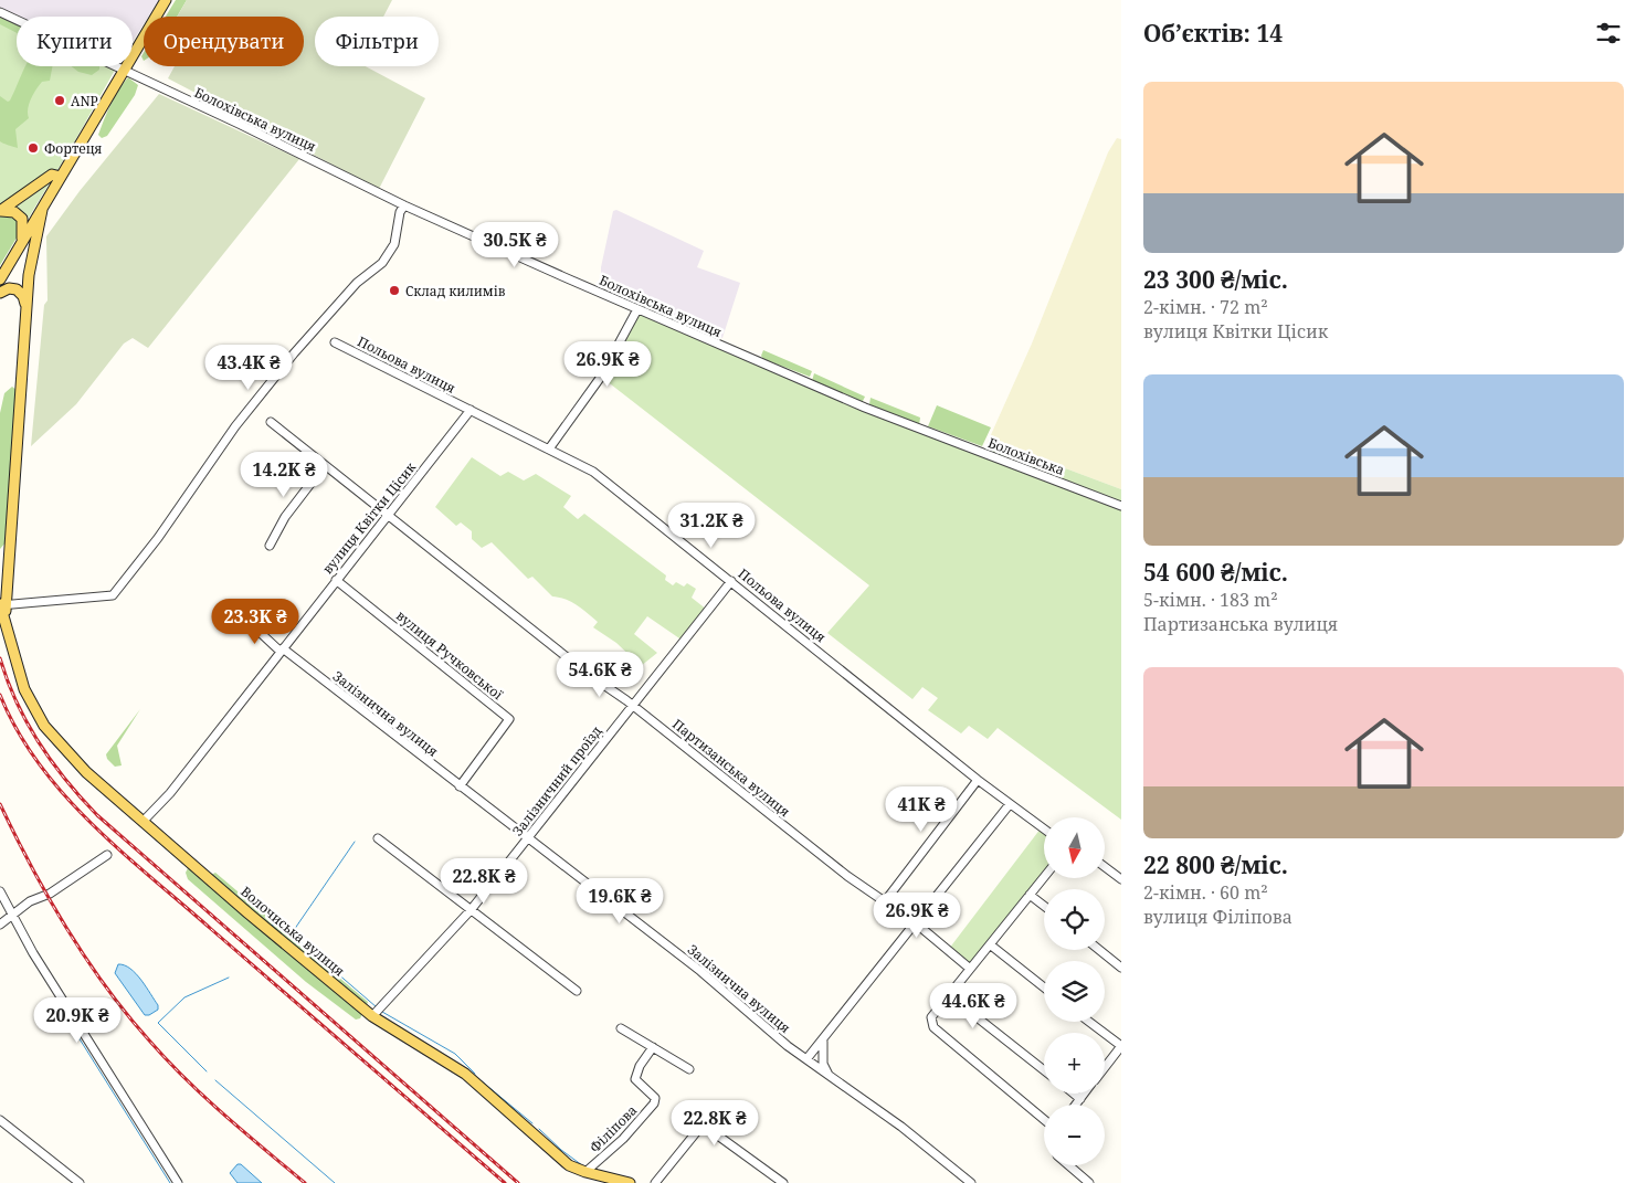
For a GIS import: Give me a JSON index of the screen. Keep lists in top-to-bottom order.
{
  "streets": {
    "main road": ["Волочиська вулиця"],
    "street": [
      "Болохівська вулиця",
      "Польова вулиця",
      "Болохівська",
      "вулиця Квітки Цісик",
      "вулиця Ручковської",
      "Залізнична вулиця",
      "Партизанська вулиця",
      "Залізничний проїзд",
      "Філіпова"
    ]
  },
  "crossings": [
    ["Болохівська вулиця", "Болохівська"],
    ["Польова вулиця", "вулиця Квітки Цісик"],
    ["Польова вулиця", "Залізничний проїзд"],
    ["вулиця Квітки Цісик", "вулиця Ручковської"],
    ["вулиця Квітки Цісик", "Залізнична вулиця"],
    ["вулиця Квітки Цісик", "Партизанська вулиця"],
    ["вулиця Квітки Цісик", "Волочиська вулиця"],
    ["вулиця Ручковської", "Залізнична вулиця"],
    ["Залізнична вулиця", "Залізничний проїзд"],
    ["Партизанська вулиця", "Залізничний проїзд"],
    ["Залізничний проїзд", "Волочиська вулиця"],
    ["Волочиська вулиця", "Філіпова"]
  ],
  "places": ["ANP", "Фортеця", "Склад килимів"],
  "north": "bottom",
  "page": {
    "heading": "Об’єктів: 14",
    "chip": ["Купити", "Орендувати", "Фільтри"],
    "list": [
      {
        "name": "23 300 ₴/міс.",
        "note": "2-кімн. · 72 m² · вулиця Квітки Цісик"
      },
      {
        "name": "54 600 ₴/міс.",
        "note": "5-кімн. · 183 m² · Партизанська вулиця"
      },
      {
        "name": "22 800 ₴/міс.",
        "note": "2-кімн. · 60 m² · вулиця Філіпова"
      }
    ],
    "price": [
      "30.5K ₴",
      "26.9K ₴",
      "43.4K ₴",
      "14.2K ₴",
      "31.2K ₴",
      "23.3K ₴",
      "54.6K ₴",
      "41K ₴",
      "22.8K ₴",
      "19.6K ₴",
      "26.9K ₴",
      "44.6K ₴",
      "20.9K ₴",
      "22.8K ₴"
    ],
    "map_buttons": ["+", "−"]
  }
}
